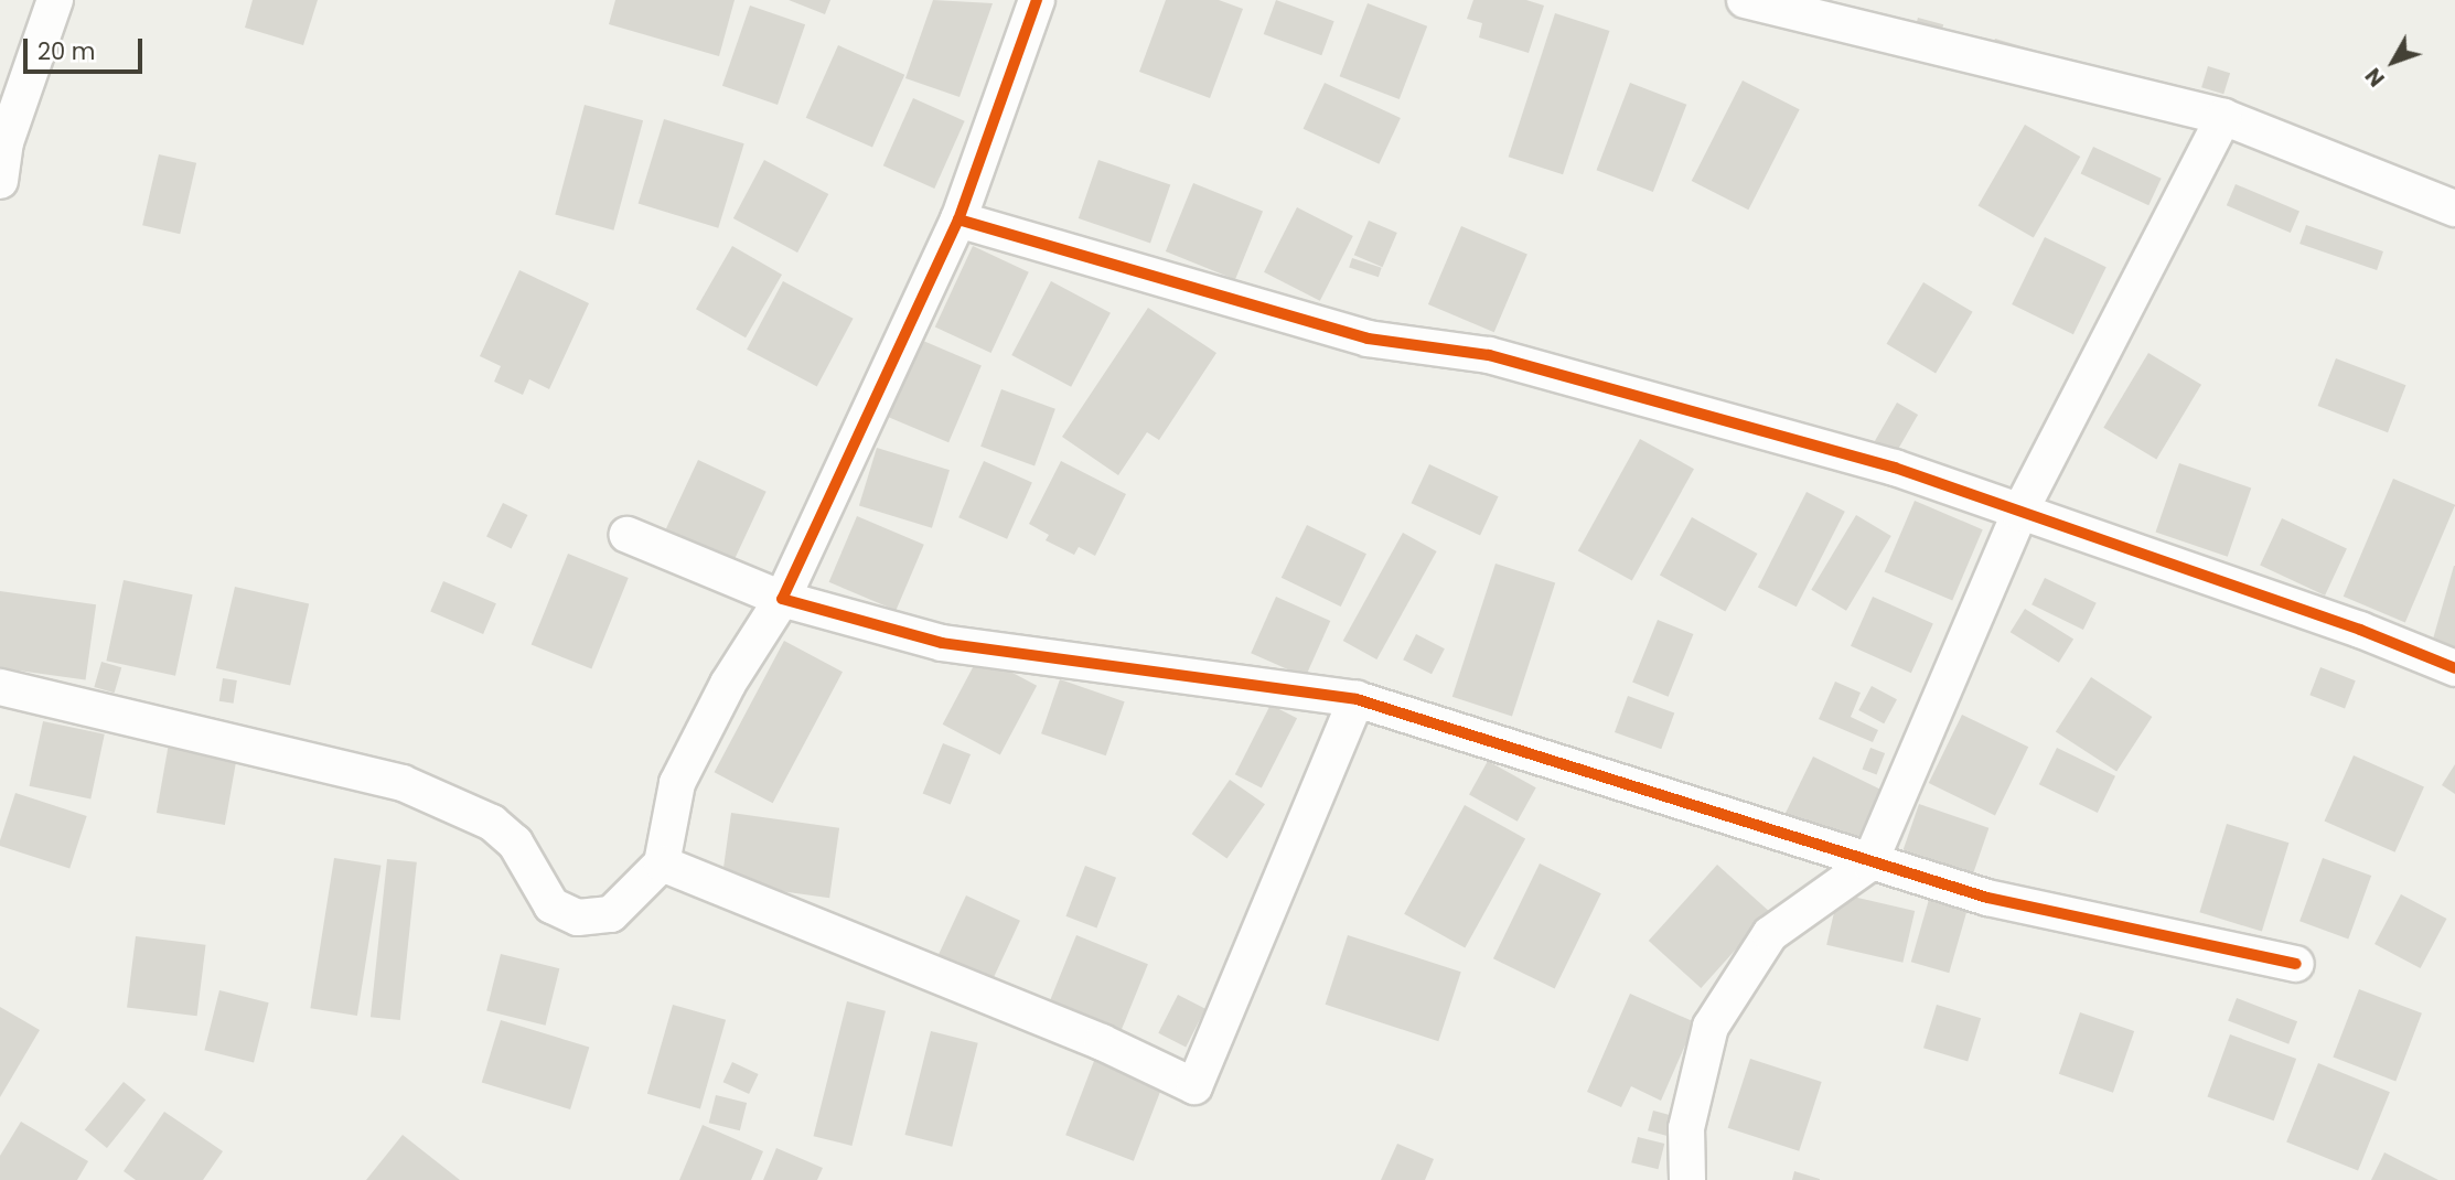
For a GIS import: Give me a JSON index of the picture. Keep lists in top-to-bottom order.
{
  "scale_bar": "20 m",
  "north": "bottom left"
}
